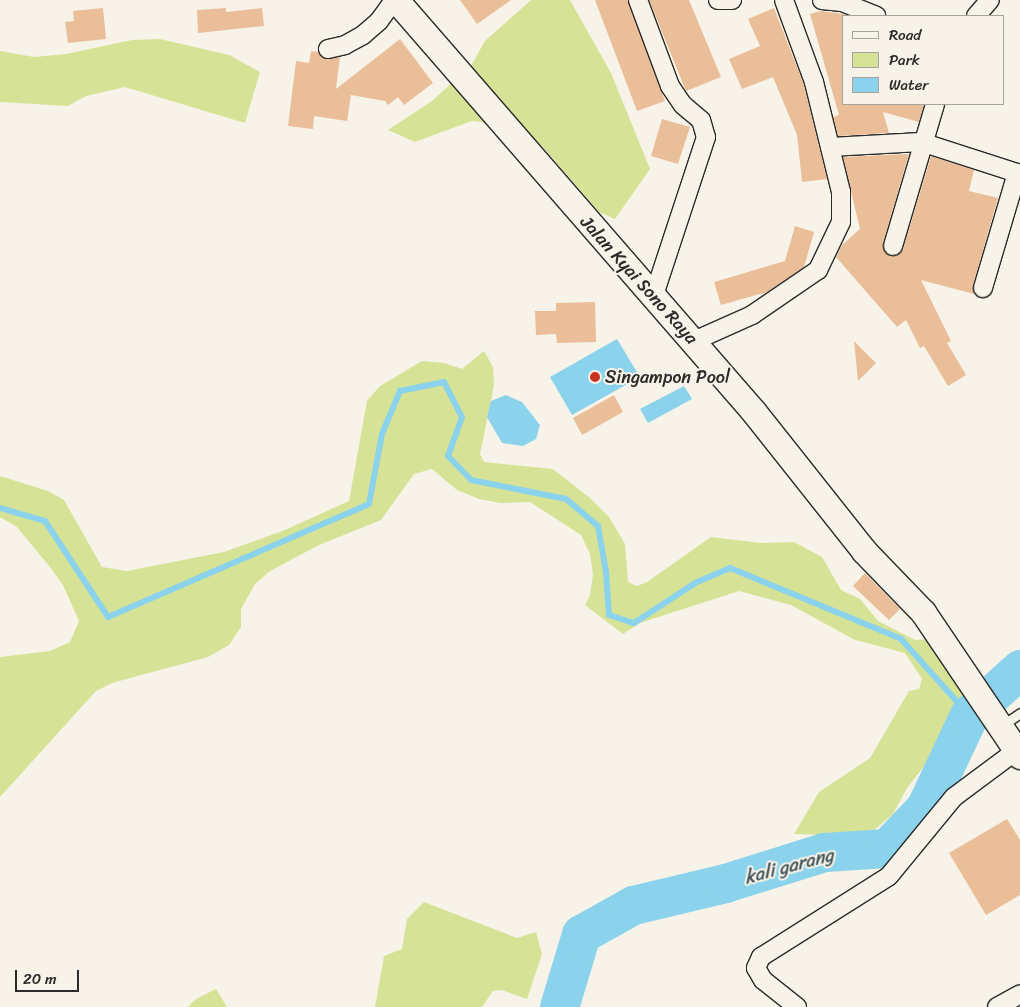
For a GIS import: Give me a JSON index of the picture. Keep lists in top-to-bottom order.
{
  "streets": {
    "street": ["Jalan Kyai Sono Raya"]
  },
  "water": ["kali garang"],
  "places": ["Singampon Pool"],
  "legend": ["Road", "Park", "Water"],
  "scale_bar": "20 m"
}
